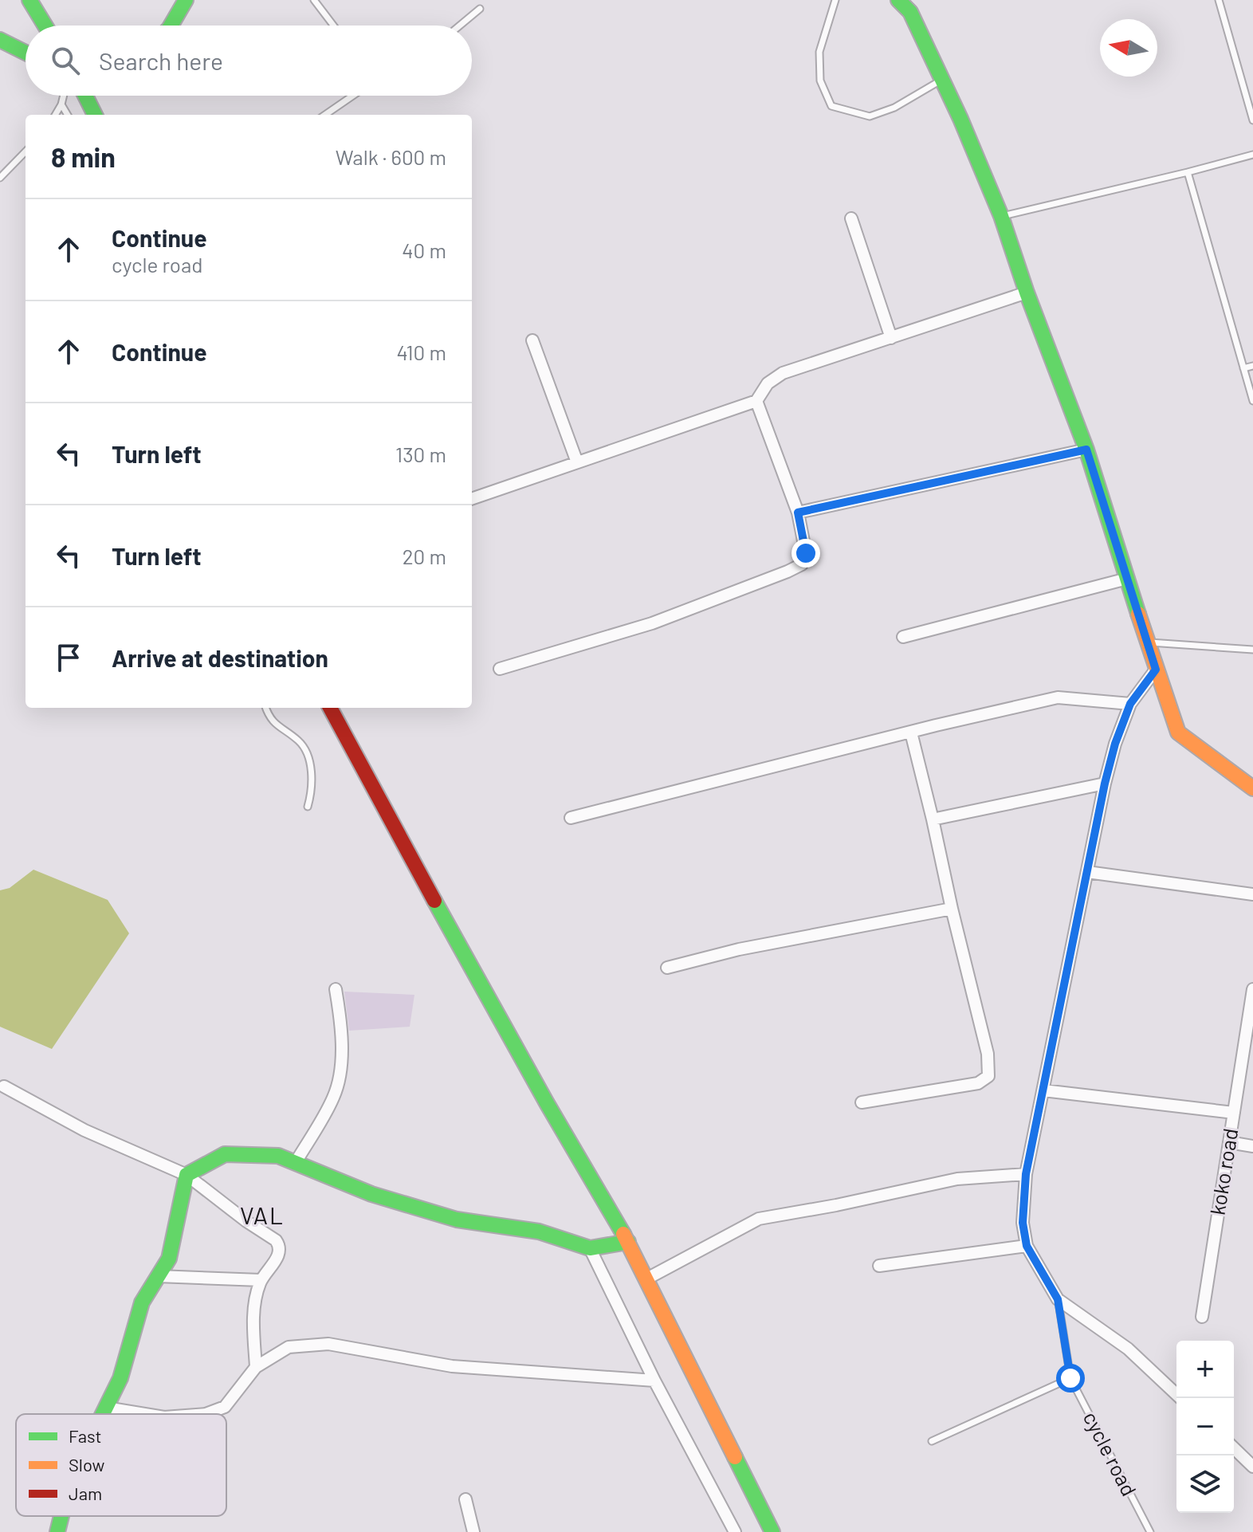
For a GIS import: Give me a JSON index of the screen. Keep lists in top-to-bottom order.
{
  "streets": {
    "street": ["koko road"],
    "lane": ["cycle road"]
  },
  "districts": ["VAL"],
  "legend": ["Fast", "Slow", "Jam"],
  "north": "left",
  "page": {
    "search": "Search here",
    "heading": ["8 min", "Walk · 600 m"],
    "list": [
      ["Continue", "cycle road", "40 m"],
      ["Continue", "410 m"],
      ["Turn left", "130 m"],
      ["Turn left", "20 m"],
      "Arrive at destination"
    ],
    "map_buttons": ["+", "−"]
  }
}
